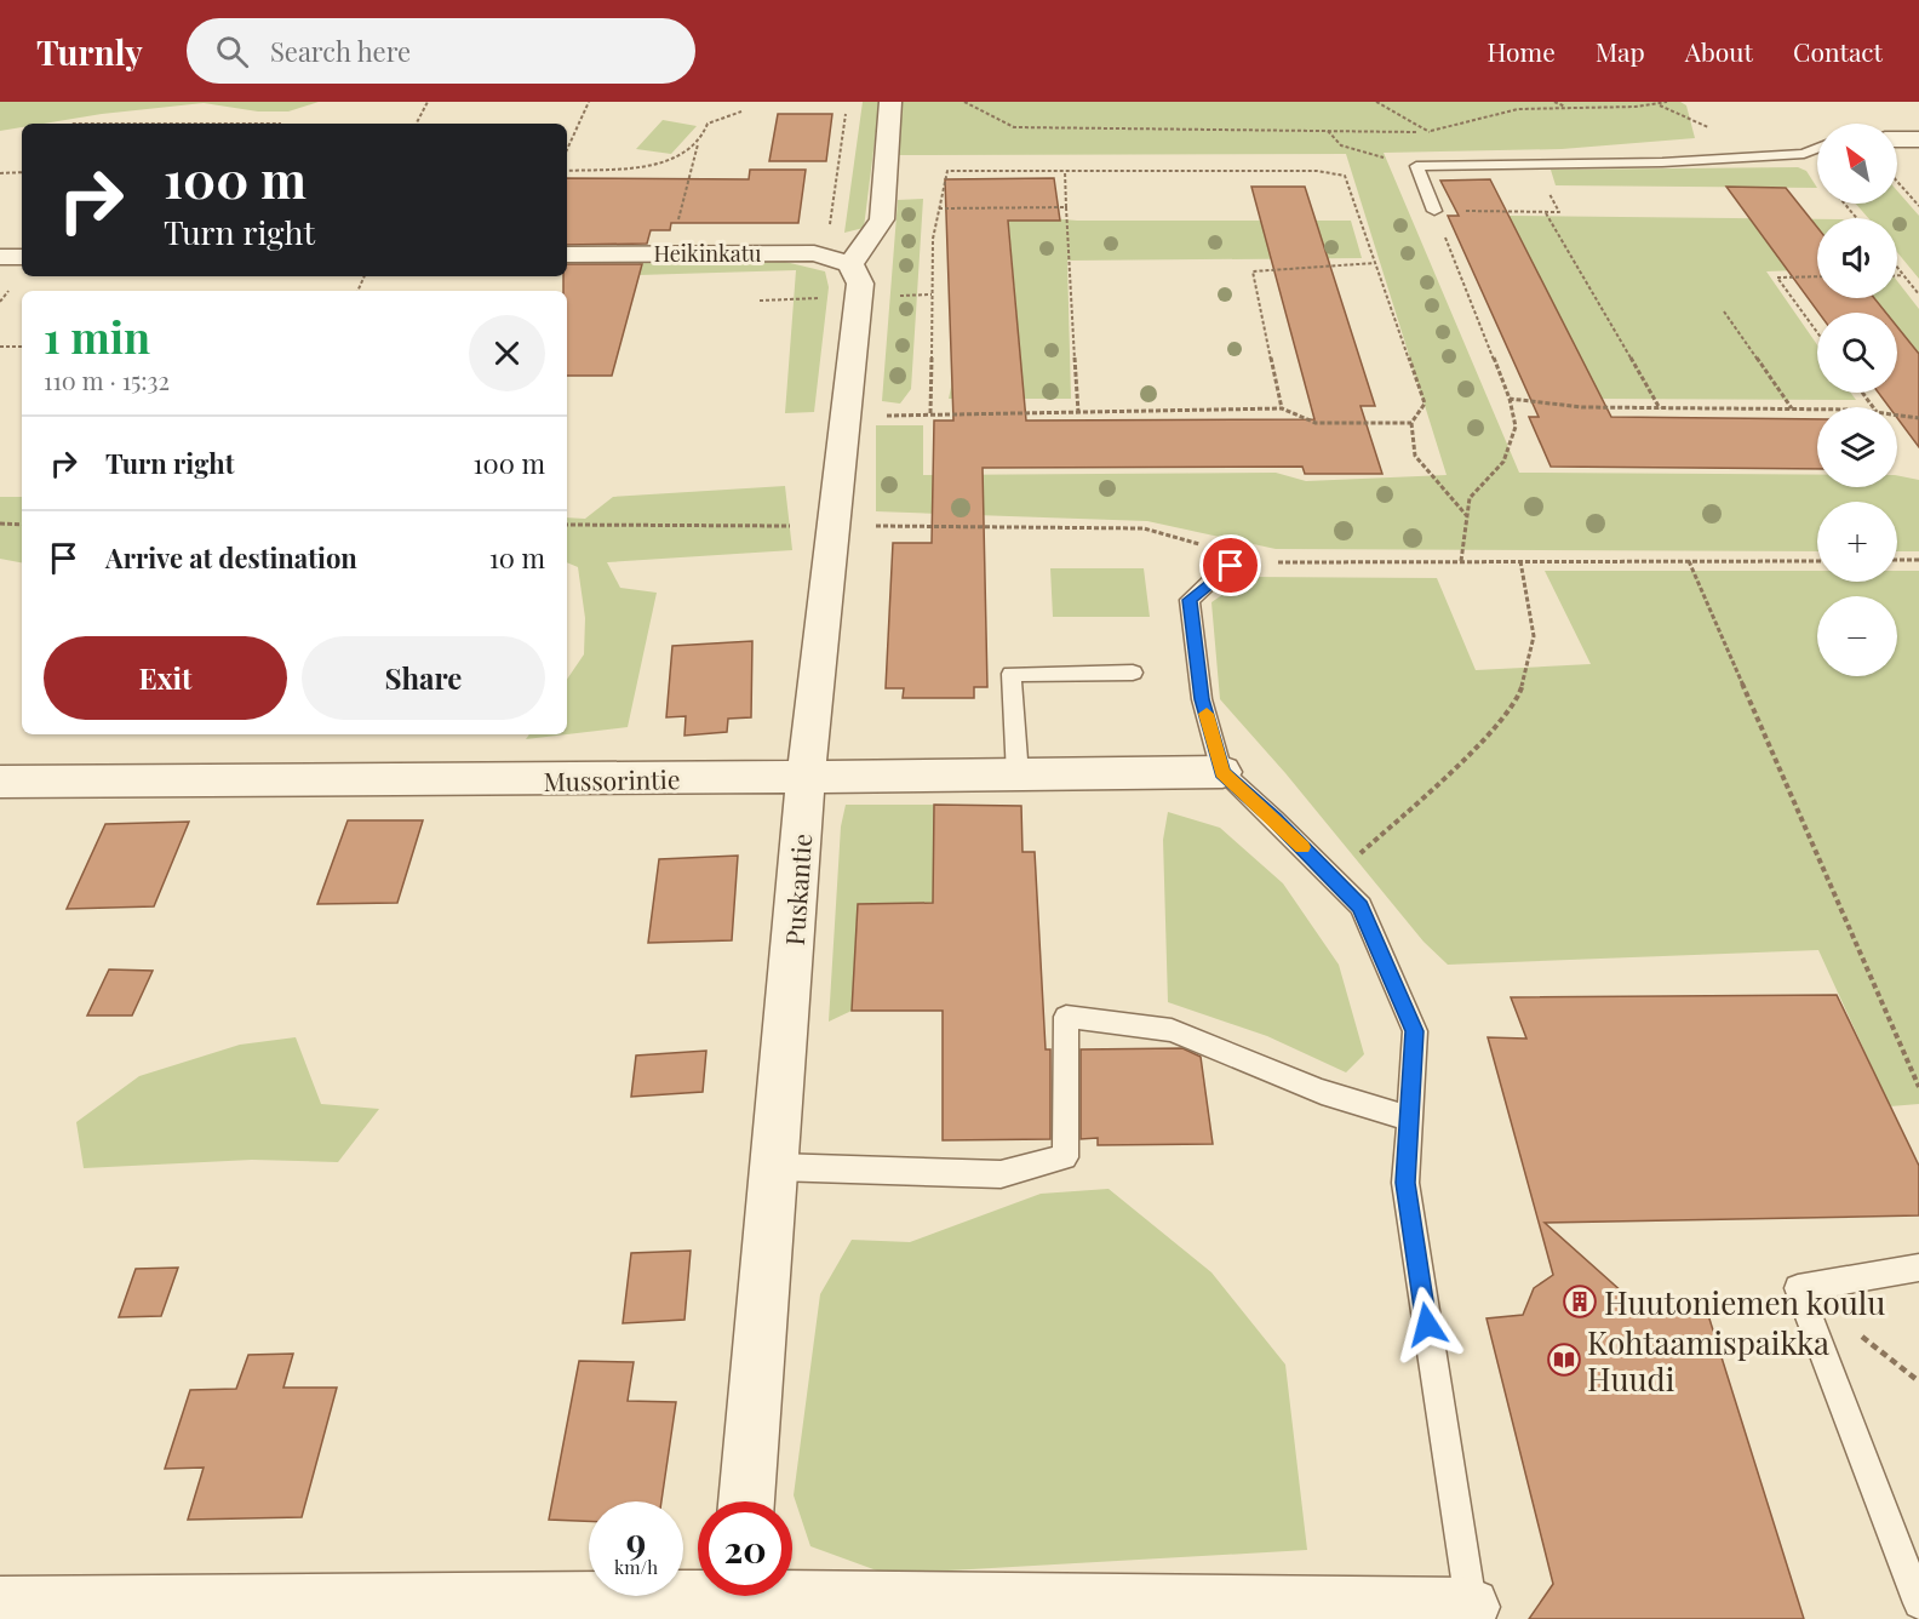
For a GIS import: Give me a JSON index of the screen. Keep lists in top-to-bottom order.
{
  "streets": {
    "street": ["Heikinkatu", "Mussorintie", "Puskantie"]
  },
  "crossings": [
    ["Heikinkatu", "Puskantie"],
    ["Mussorintie", "Puskantie"]
  ],
  "places": {
    "building": ["Huutoniemen koulu"],
    "library": ["Kohtaamispaikka Huudi"]
  },
  "north": "top left",
  "page": {
    "header": "Turnly",
    "search": "Search here",
    "nav": [
      "Home",
      "Map",
      "About",
      "Contact"
    ],
    "map_buttons": ["+", "−"],
    "turn": ["100 m", "Turn right"],
    "heading": ["1 min", "110 m · 15:32"],
    "list": [
      {
        "name": "Turn right",
        "value": "100 m"
      },
      {
        "name": "Arrive at destination",
        "value": "10 m"
      }
    ],
    "buttons": ["Exit", "Share"],
    "speed": "9 km/h",
    "limit": "20"
  }
}
